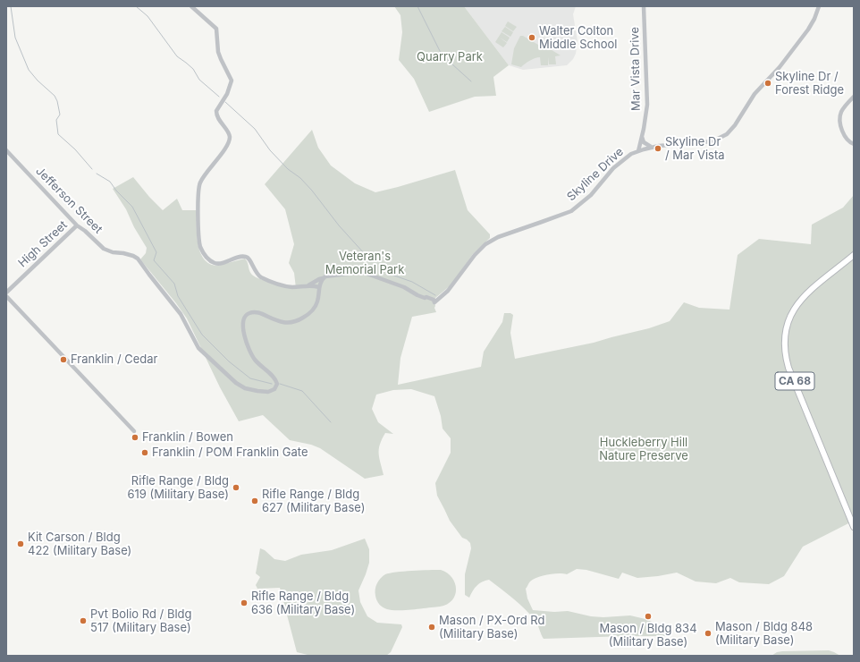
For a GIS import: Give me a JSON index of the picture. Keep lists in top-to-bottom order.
{
  "streets": {
    "main road": ["CA 68"],
    "street": [
      "Mar Vista Drive",
      "Skyline Drive",
      "Jefferson Street",
      "High Street"
    ]
  },
  "crossings": [
    ["Mar Vista Drive", "Skyline Drive"],
    ["Jefferson Street", "High Street"]
  ],
  "parks": ["Quarry Park", "Veteran's Memorial Park", "Huckleberry Hill Nature Preserve"],
  "places": [
    "Walter Colton Middle School",
    "Skyline Dr / Forest Ridge",
    "Skyline Dr / Mar Vista",
    "Franklin / Cedar",
    "Franklin / Bowen",
    "Franklin / POM Franklin Gate",
    "Rifle Range / Bldg 619 (Military Base)",
    "Rifle Range / Bldg 627 (Military Base)",
    "Kit Carson / Bldg 422 (Military Base)",
    "Rifle Range / Bldg 636 (Military Base)",
    "Mason / Bldg 834 (Military Base)",
    "Pvt Bolio Rd / Bldg 517 (Military Base)",
    "Mason / PX-Ord Rd (Military Base)",
    "Mason / Bldg 848 (Military Base)"
  ]
}
